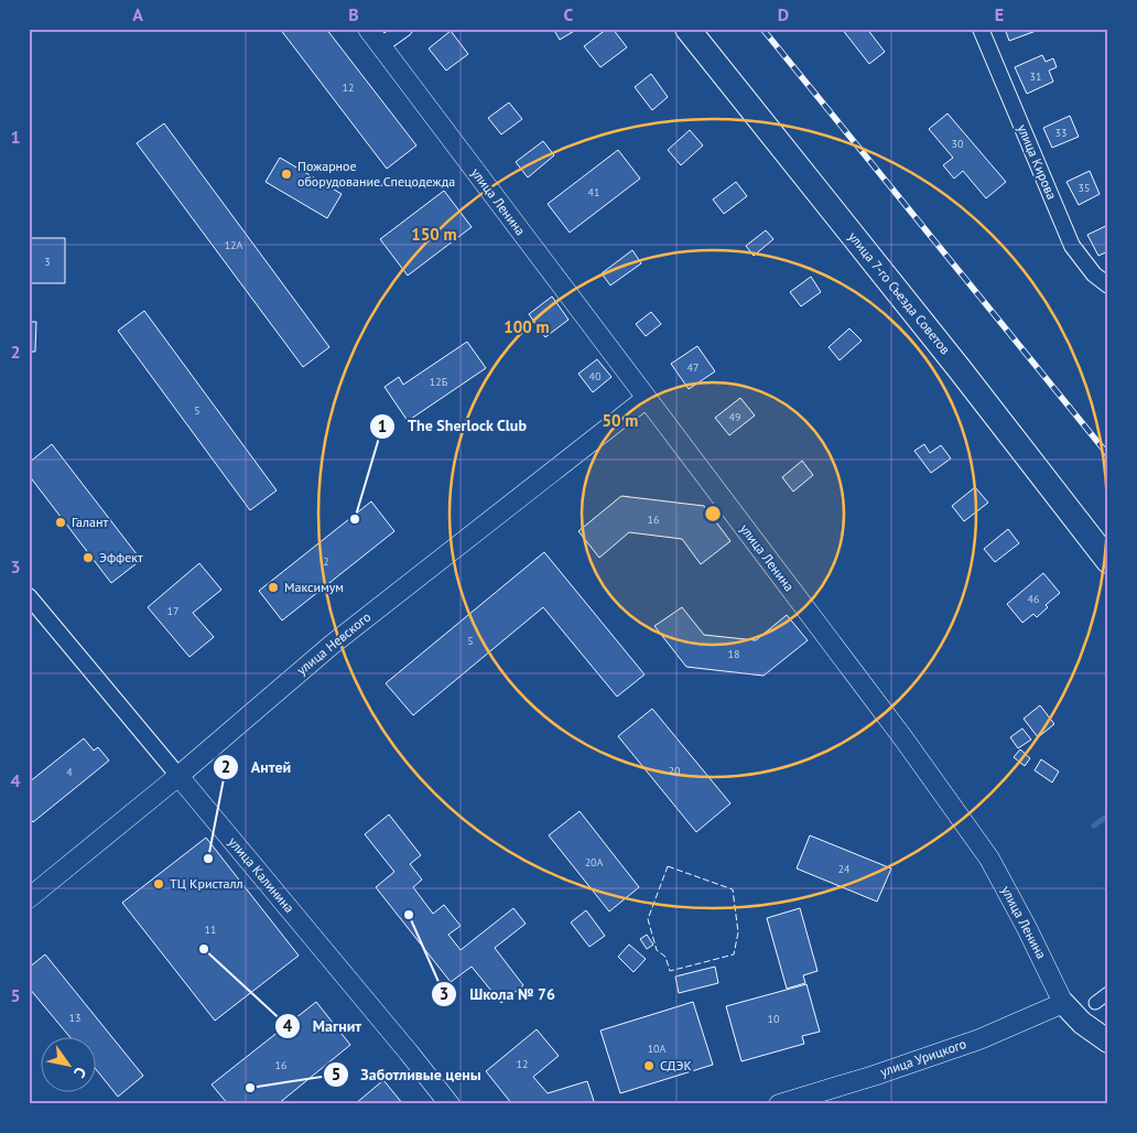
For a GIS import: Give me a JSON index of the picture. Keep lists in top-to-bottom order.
{
  "streets": {
    "main road": ["улица Ленина", "улица 7-го Съезда Советов"],
    "street": [
      "улица Кирова",
      "улица Невского",
      "улица Калинина",
      "улица Урицкого"
    ]
  },
  "crossings": [
    ["улица Ленина", "улица Невского"],
    ["улица Ленина", "улица Урицкого"],
    ["улица Невского", "улица Калинина"]
  ],
  "places": [
    "Пожарное оборудование.Спецодежда",
    "The Sherlock Club",
    "Галант",
    "Эффект",
    "Максимум",
    "Антей",
    "ТЦ Кристалл",
    "Школа № 76",
    "Магнит",
    "СДЭК",
    "Заботливые цены"
  ],
  "house_numbers": [
    "31",
    "12",
    "33",
    "30",
    "35",
    "41",
    "12А",
    "3",
    "47",
    "40",
    "12Б",
    "5",
    "49",
    "16",
    "2",
    "46",
    "17",
    "5",
    "18",
    "20",
    "4",
    "20А",
    "24",
    "11",
    "13",
    "10",
    "10А",
    "12",
    "16"
  ],
  "north": "bottom right",
  "grid": {
    "columns": [
      "A",
      "B",
      "C",
      "D",
      "E"
    ],
    "rows": [
      "1",
      "2",
      "3",
      "4",
      "5"
    ]
  },
  "rings": ["150 m", "100 m", "50 m"]
}
